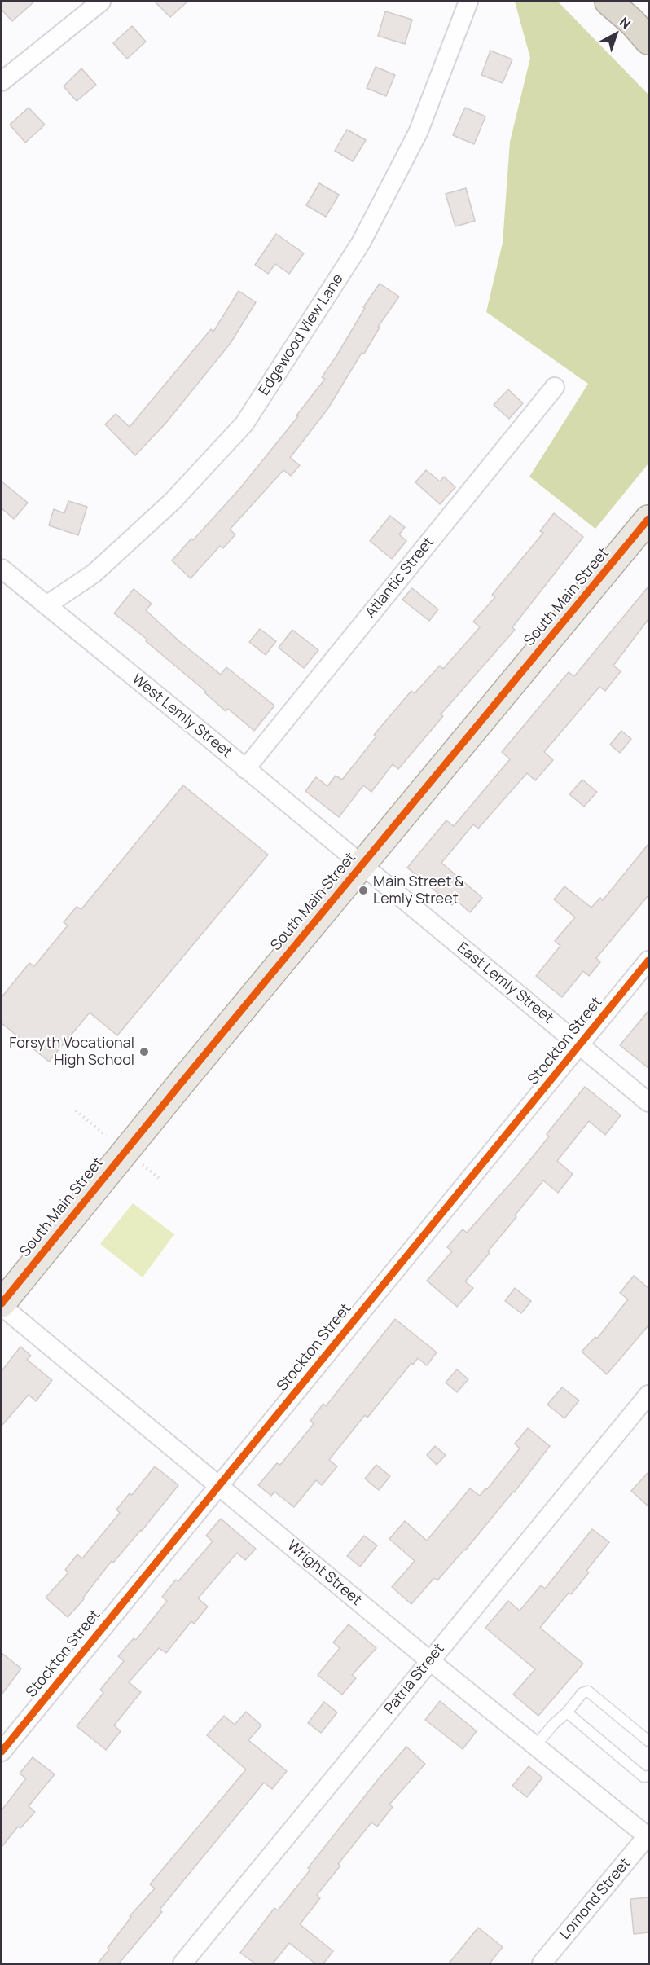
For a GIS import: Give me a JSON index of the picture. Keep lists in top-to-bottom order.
{
  "streets": {
    "main road": ["South Main Street"],
    "street": [
      "Edgewood View Lane",
      "Atlantic Street",
      "West Lemly Street",
      "East Lemly Street",
      "Stockton Street",
      "Wright Street",
      "Patria Street",
      "Lomond Street"
    ]
  },
  "crossings": [
    ["Edgewood View Lane", "West Lemly Street"],
    ["Atlantic Street", "West Lemly Street"],
    ["South Main Street", "West Lemly Street"],
    ["South Main Street", "East Lemly Street"],
    ["South Main Street", "Wright Street"],
    ["West Lemly Street", "East Lemly Street"],
    ["East Lemly Street", "Stockton Street"],
    ["Stockton Street", "Wright Street"],
    ["Wright Street", "Patria Street"],
    ["Wright Street", "Lomond Street"]
  ],
  "places": ["Main Street & Lemly Street", "Forsyth Vocational High School"],
  "north": "top right"
}
